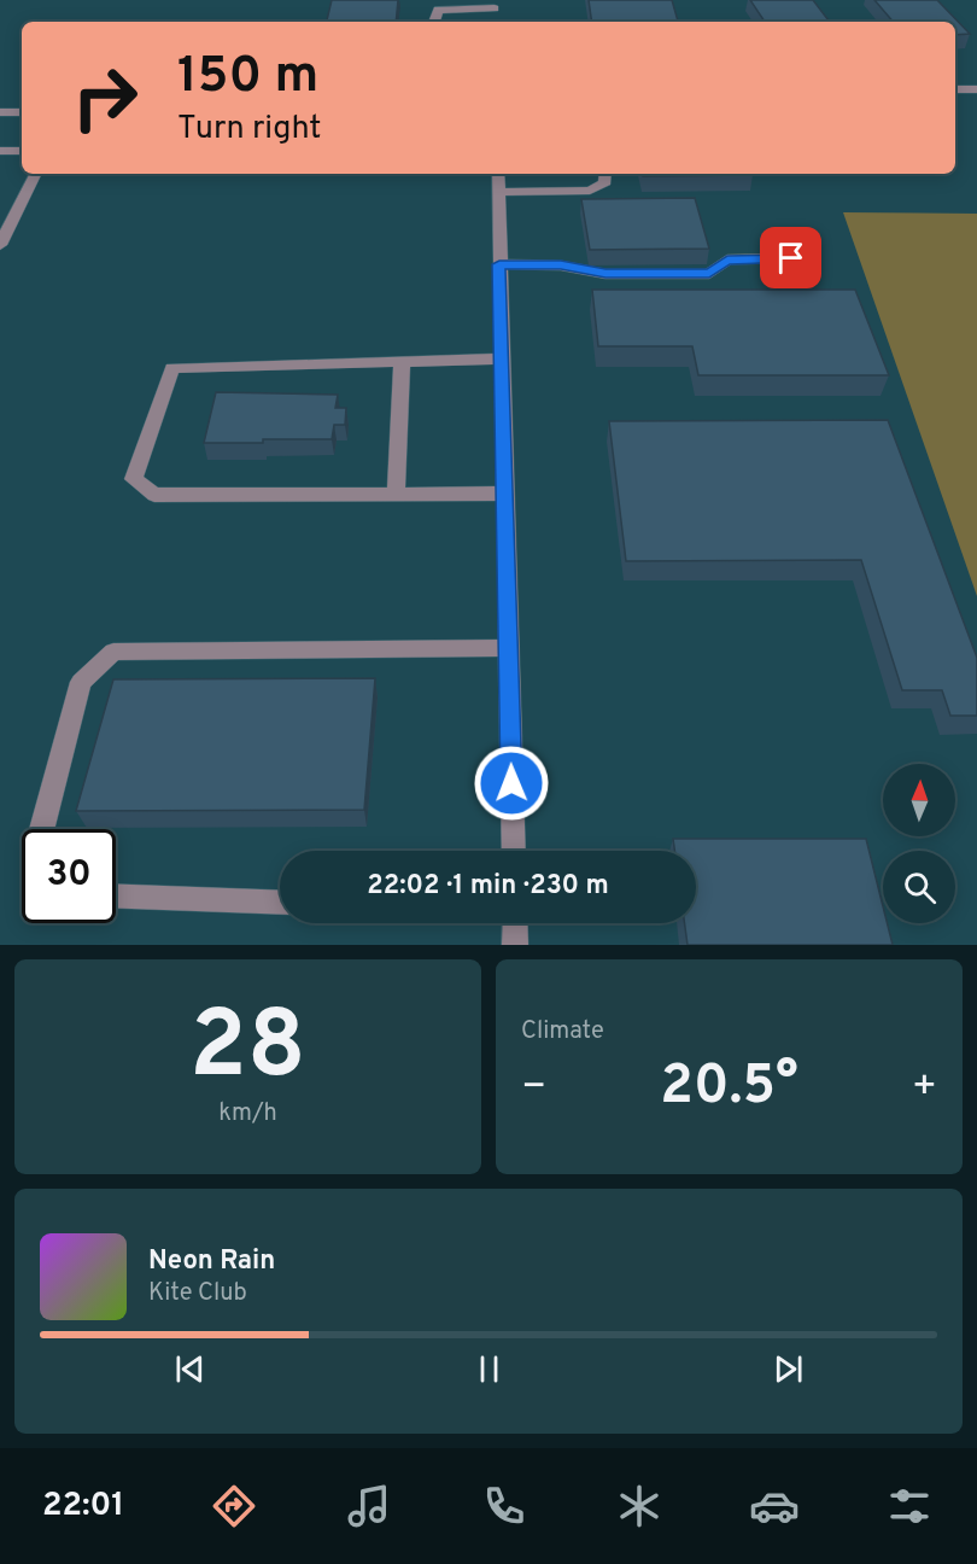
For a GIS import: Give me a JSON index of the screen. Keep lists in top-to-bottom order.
{
  "north": "top",
  "page": {
    "turn": ["150 m", "Turn right"],
    "limit": "30",
    "trip": "22:02 · 1 min · 230 m",
    "tile": [
      ["28", "km/h"],
      "Climate"
    ],
    "heat": ["−", "20.5°", "+"],
    "song": ["Neon Rain", "Kite Club"],
    "tabs": "22:01"
  }
}
